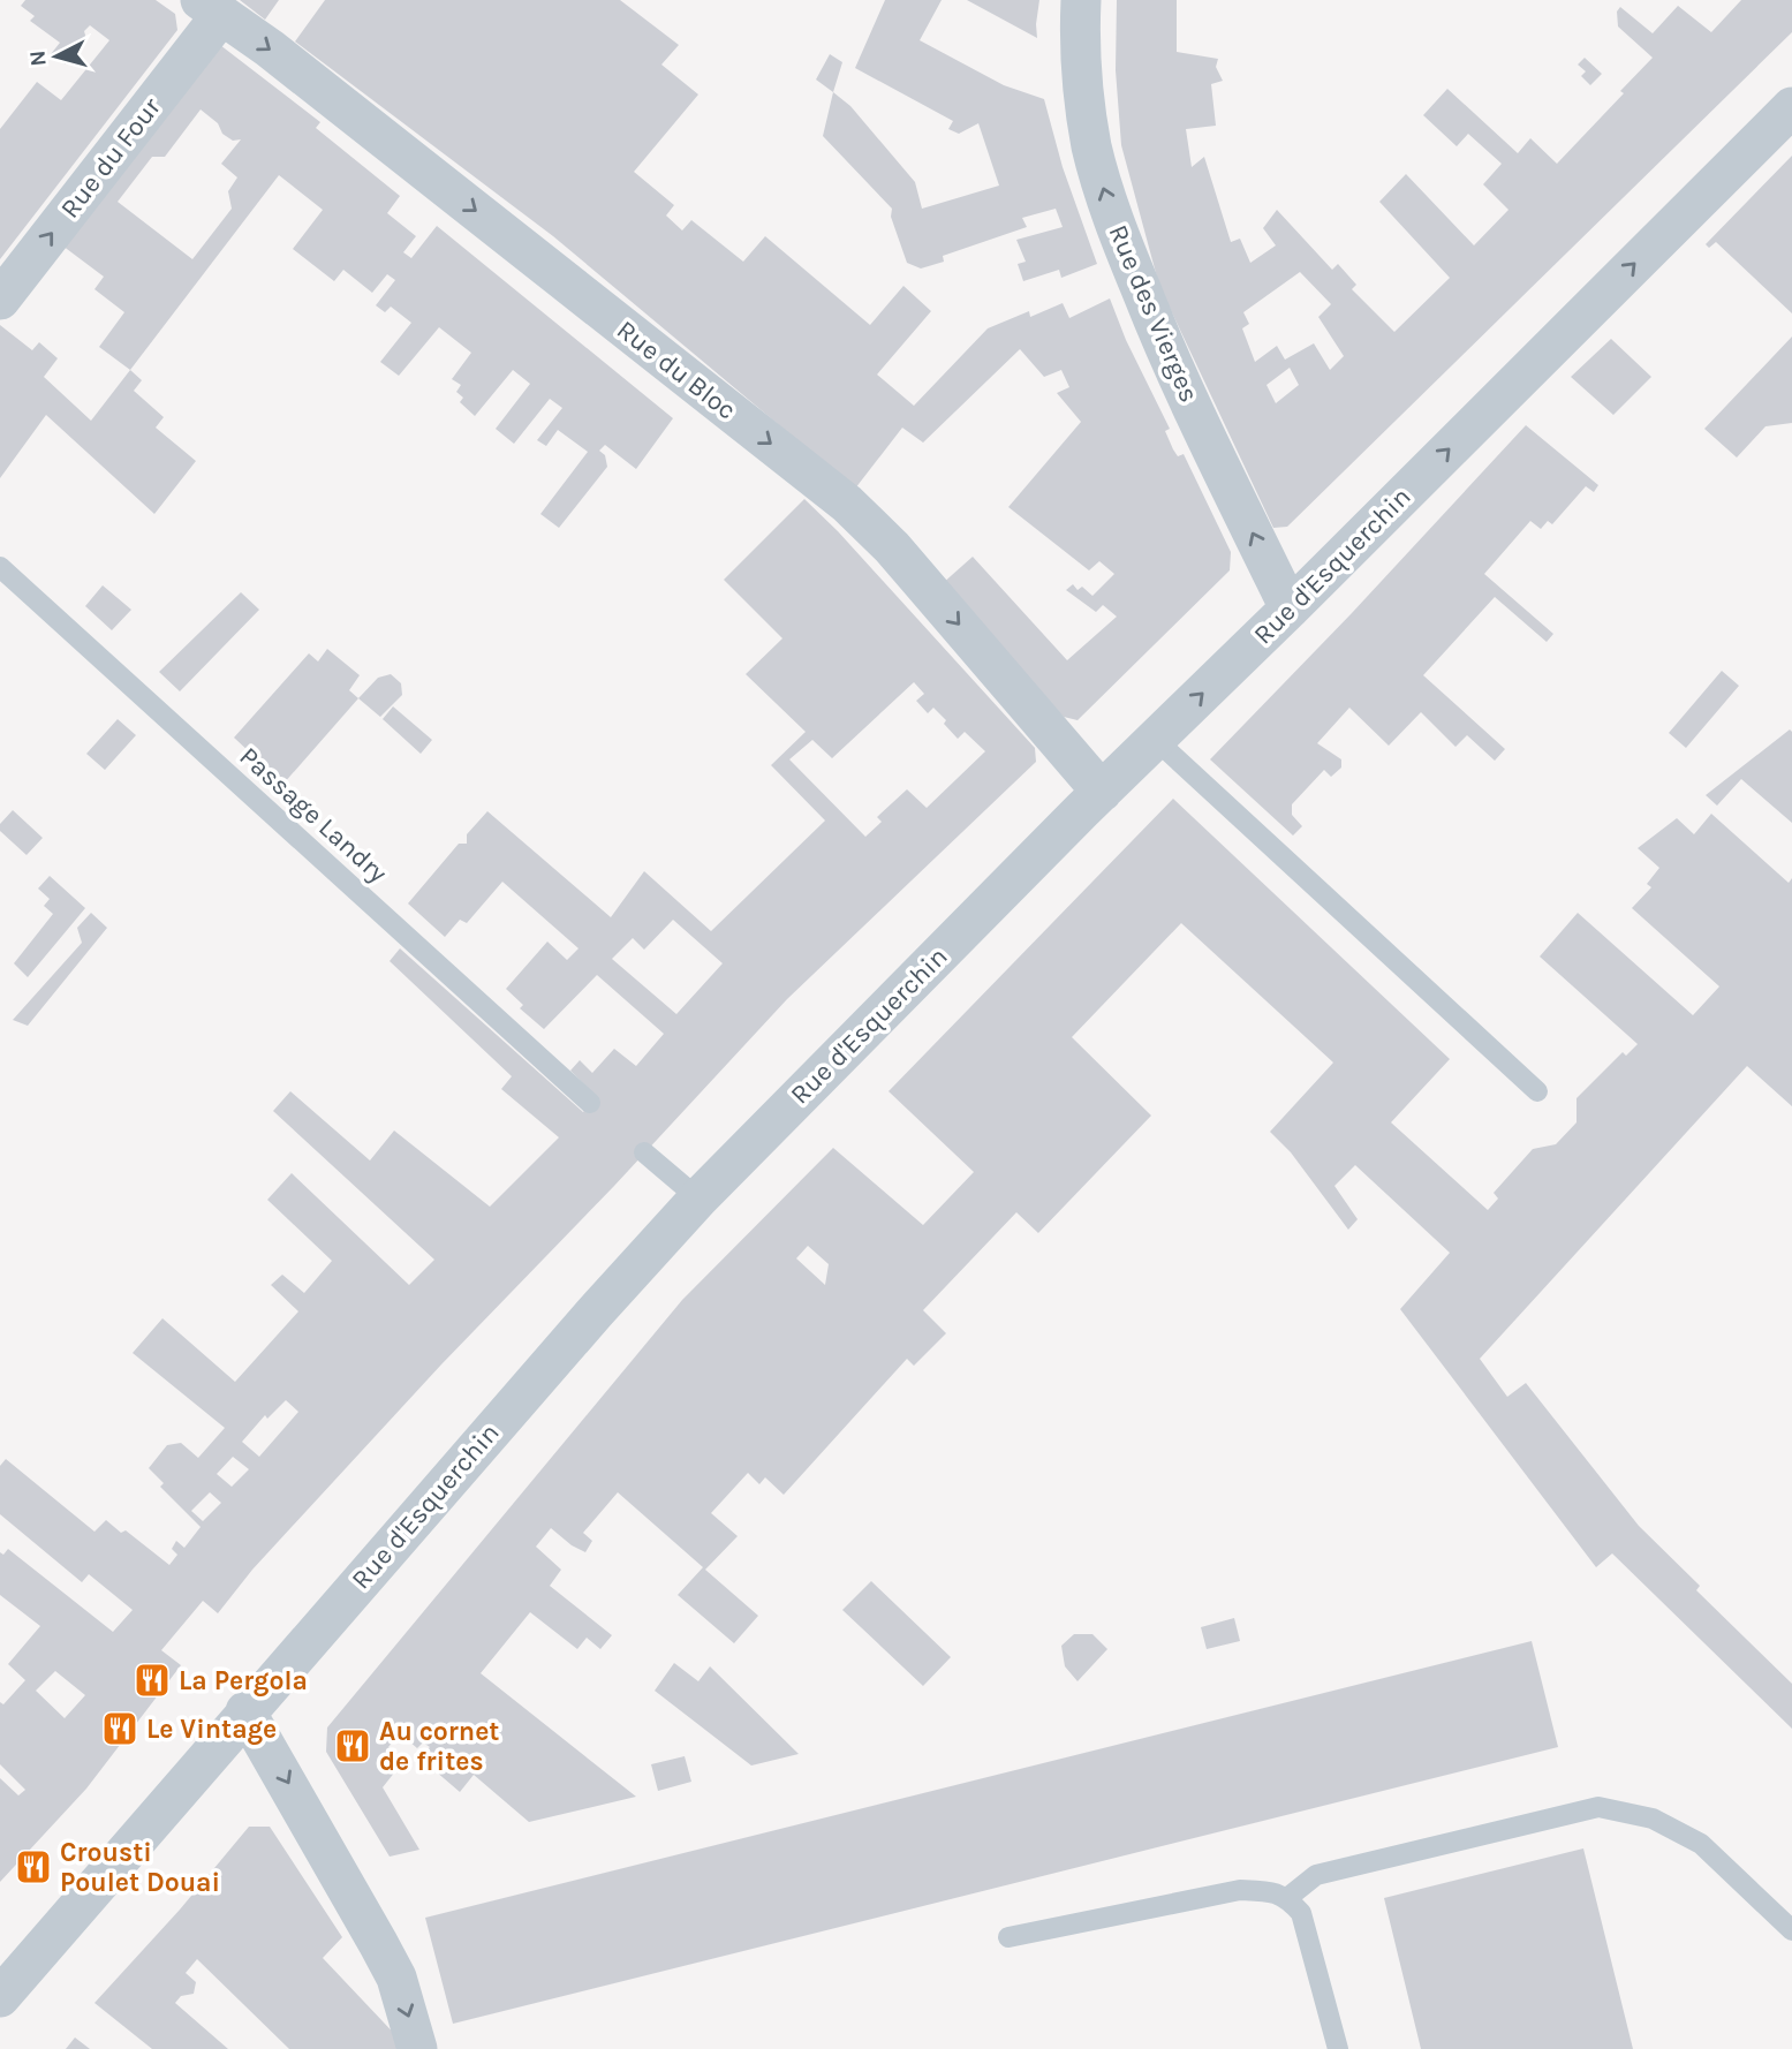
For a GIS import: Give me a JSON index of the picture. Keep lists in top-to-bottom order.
{
  "streets": {
    "street": [
      "Rue du Four",
      "Rue des Vierges",
      "Rue du Bloc",
      "Rue d'Esquerchin"
    ],
    "lane": ["Passage Landry"]
  },
  "crossings": [
    ["Rue du Four", "Rue du Bloc"],
    ["Rue des Vierges", "Rue d'Esquerchin"],
    ["Rue du Bloc", "Rue d'Esquerchin"]
  ],
  "one_way": ["Rue du Four", "Rue des Vierges", "Rue du Bloc"],
  "places": {
    "restaurant": [
      "La Pergola",
      "Le Vintage",
      "Au cornet de frites",
      "Crousti Poulet Douai"
    ]
  },
  "north": "left"
}
